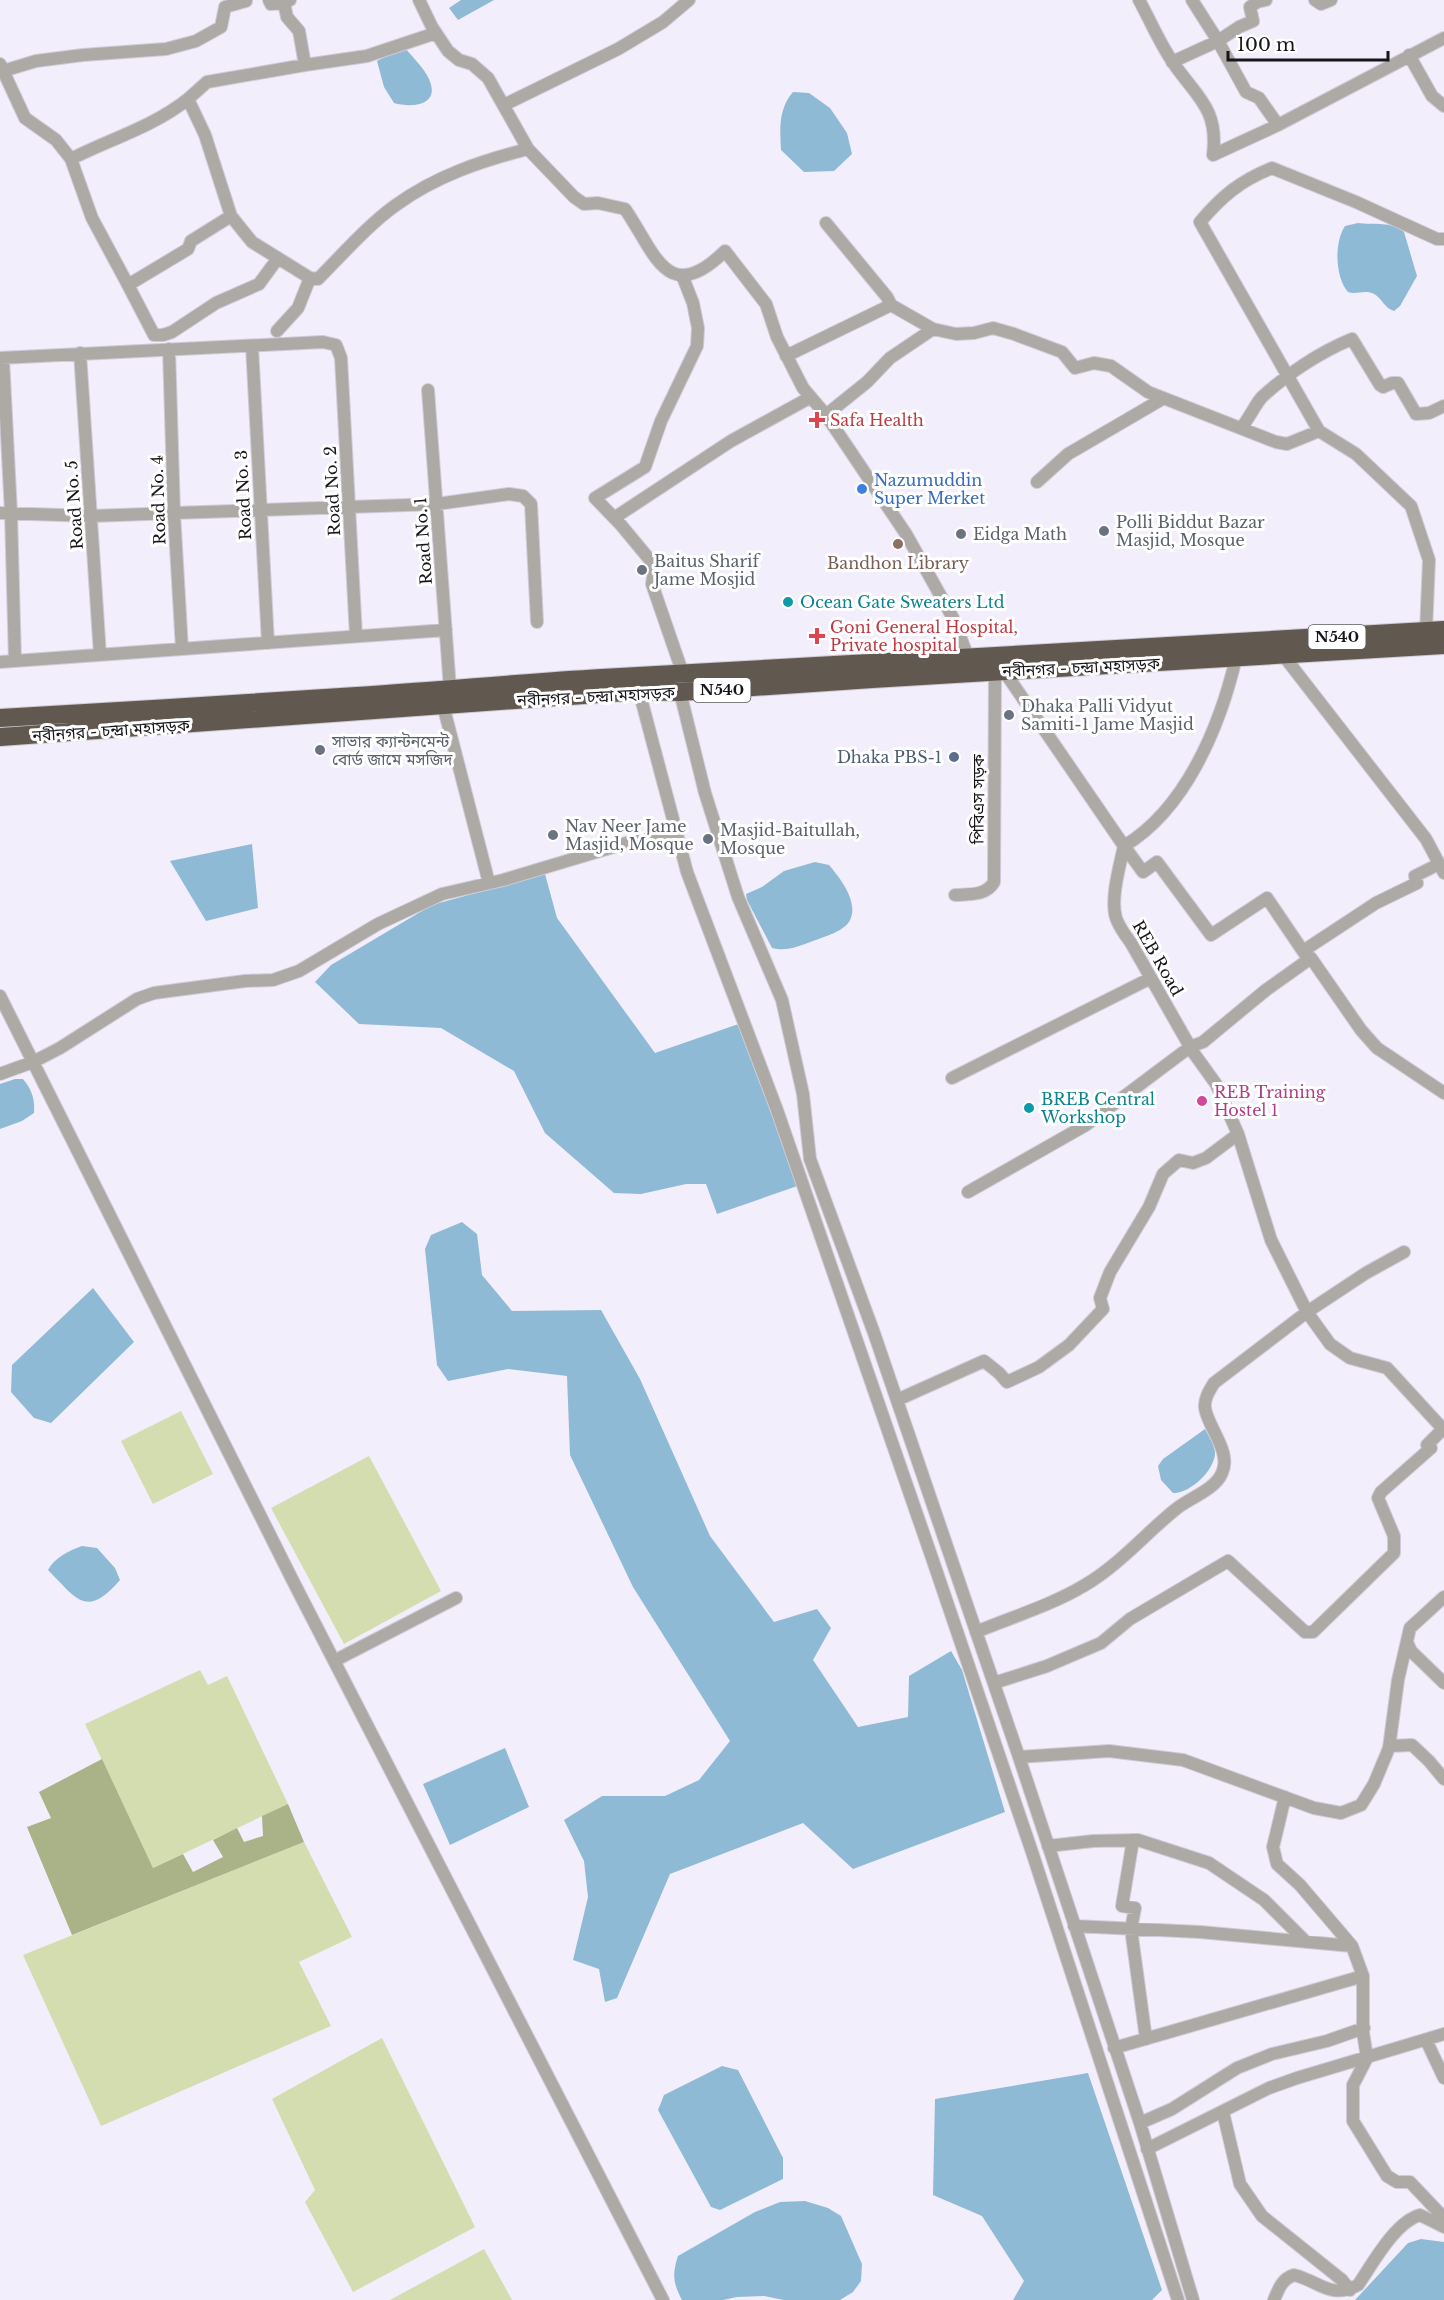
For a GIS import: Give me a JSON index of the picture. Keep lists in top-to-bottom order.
{
  "streets": {
    "highway": ["N540", "নবীনগর - চন্দ্রা মহাসড়ক"],
    "street": [
      "Road No. 2",
      "Road No. 3",
      "Road No. 4",
      "Road No. 5",
      "Road No. 1",
      "পিবিএস সড়ক",
      "REB Road"
    ]
  },
  "crossings": [
    ["Road No. 2", "Road No. 3"],
    ["Road No. 1", "নবীনগর - চন্দ্রা মহাসড়ক"],
    ["নবীনগর - চন্দ্রা মহাসড়ক", "পিবিএস সড়ক"]
  ],
  "places": {
    "health": ["Safa Health", "Goni General Hospital, Private hospital"],
    "other": [
      "Nazumuddin Super Merket",
      "Polli Biddut Bazar Masjid, Mosque",
      "Eidga Math",
      "Bandhon Library",
      "Baitus Sharif Jame Mosjid",
      "Ocean Gate Sweaters Ltd",
      "Dhaka Palli Vidyut Samiti-1 Jame Masjid",
      "সাভার ক্যান্টনমেন্ট বোর্ড জামে মসজিদ",
      "Dhaka PBS-1",
      "Nav Neer Jame Masjid, Mosque",
      "Masjid-Baitullah, Mosque",
      "REB Training Hostel 1",
      "BREB Central Workshop"
    ]
  },
  "scale_bar": "100 m"
}
